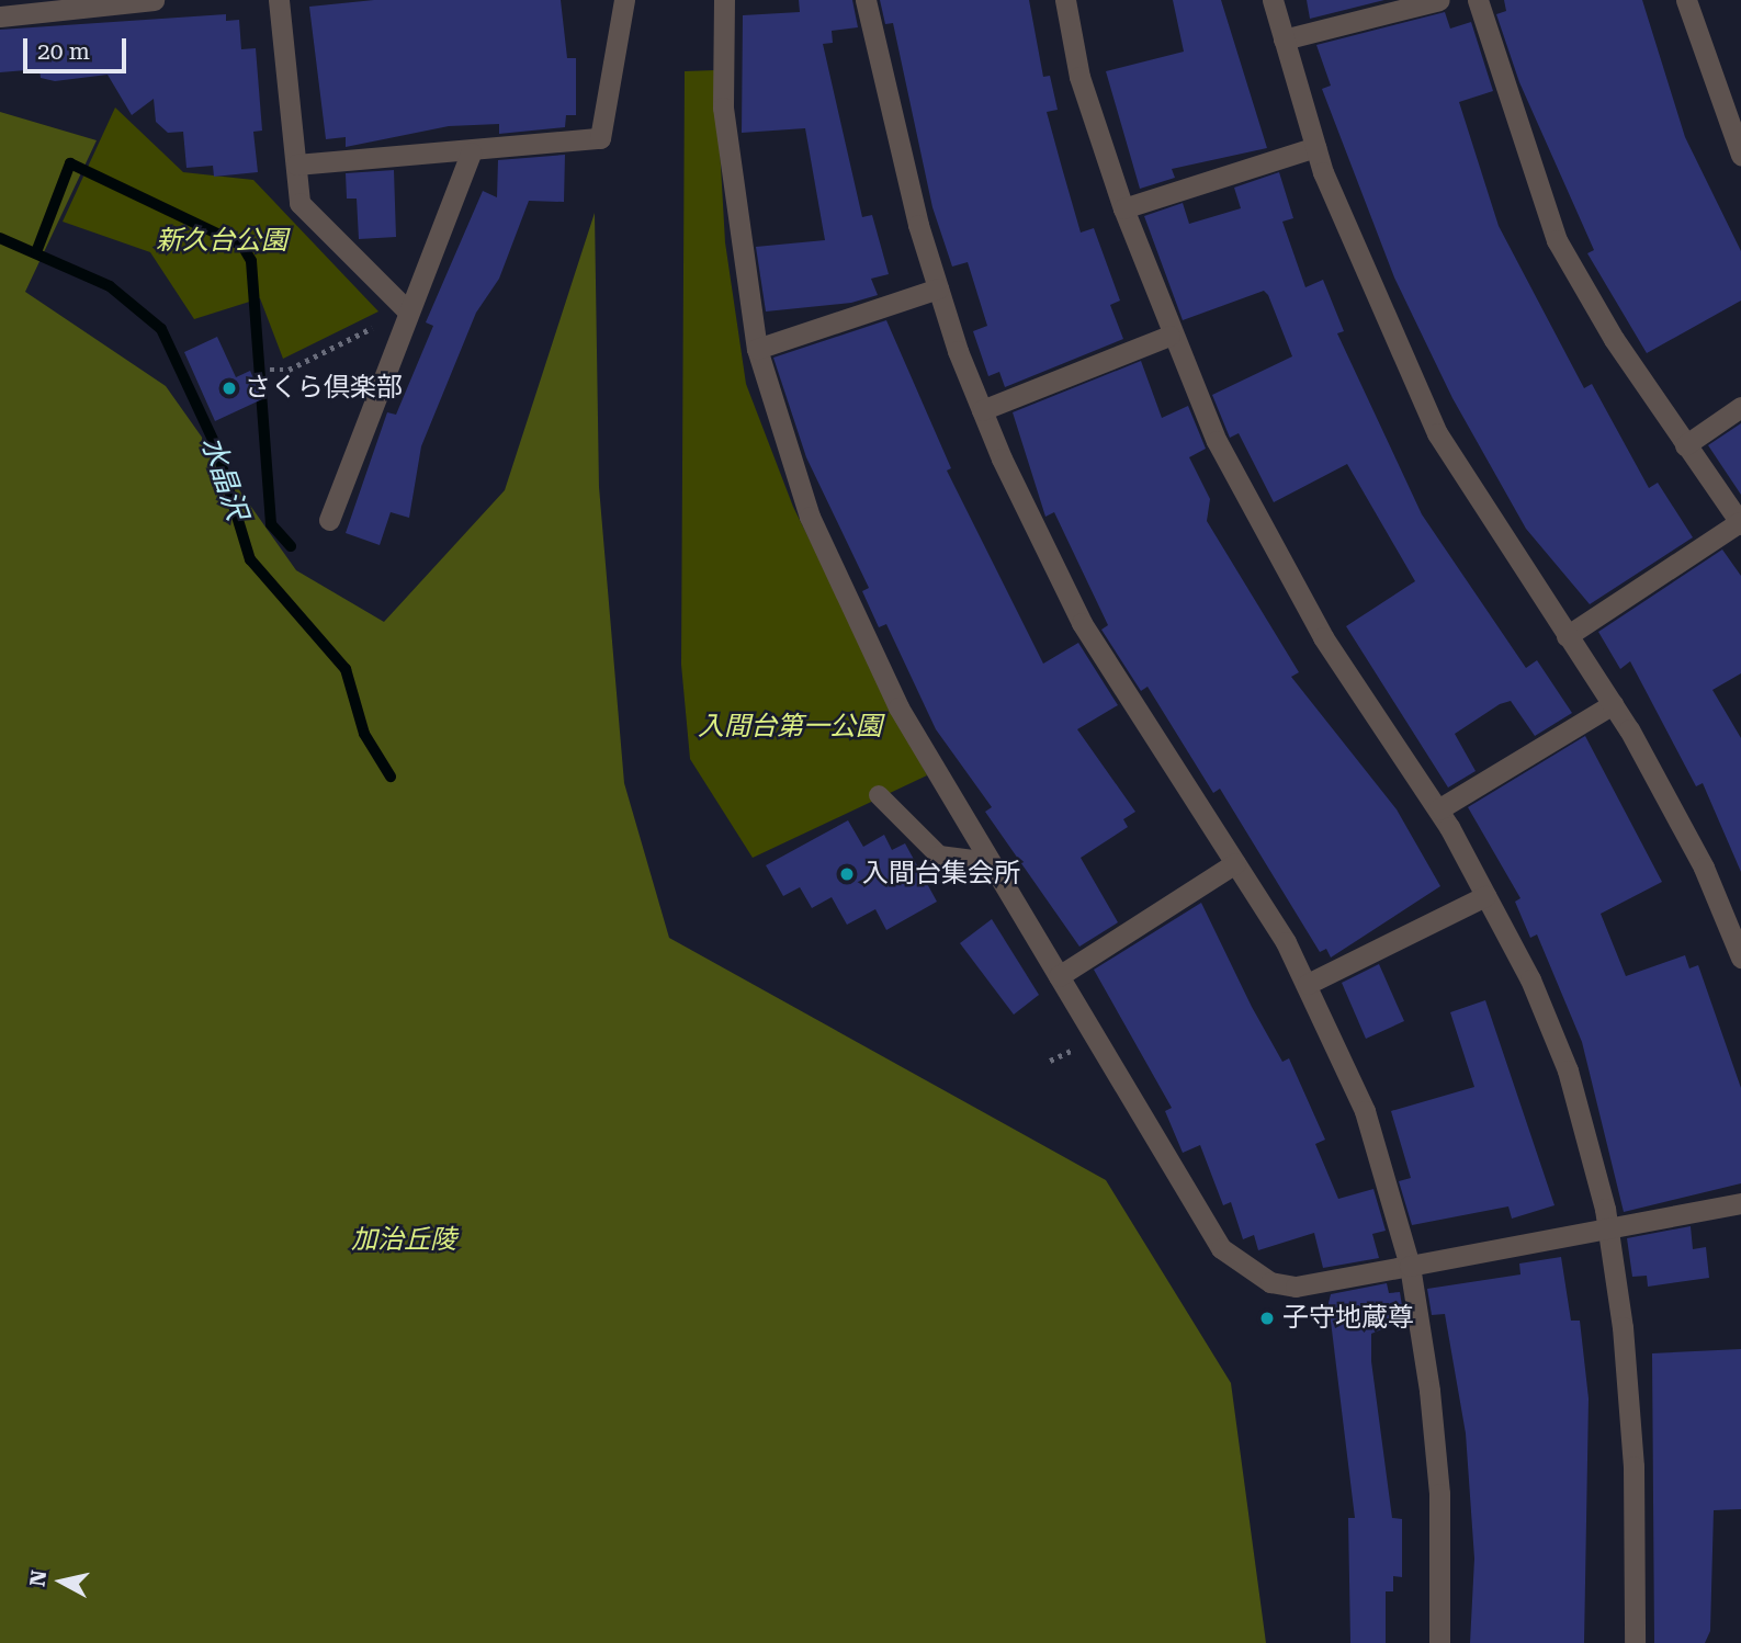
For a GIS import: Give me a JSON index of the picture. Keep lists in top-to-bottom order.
{
  "water": ["水晶沢"],
  "parks": ["新久台公園", "入間台第一公園", "加治丘陵"],
  "places": ["さくら倶楽部", "入間台集会所", "子守地蔵尊"],
  "scale_bar": "20 m",
  "north": "left"
}
